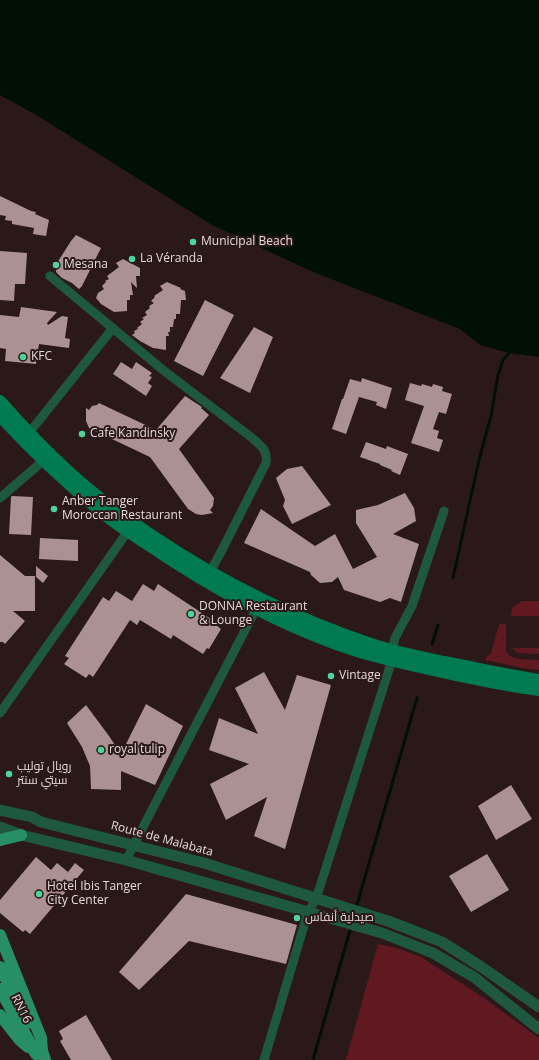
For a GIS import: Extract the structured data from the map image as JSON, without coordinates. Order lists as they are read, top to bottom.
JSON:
{
  "streets": {
    "main road": ["RN16"],
    "street": ["Route de Malabata"]
  },
  "places": [
    "Municipal Beach",
    "La Véranda",
    "Mesana",
    "KFC",
    "Cafe Kandinsky",
    "Anber Tanger Moroccan Restaurant",
    "DONNA Restaurant & Lounge",
    "Vintage",
    "royal tulip",
    "رويال توليب سيتي سنتر",
    "Hotel Ibis Tanger City Center",
    "صيدلية أنفاس"
  ]
}
